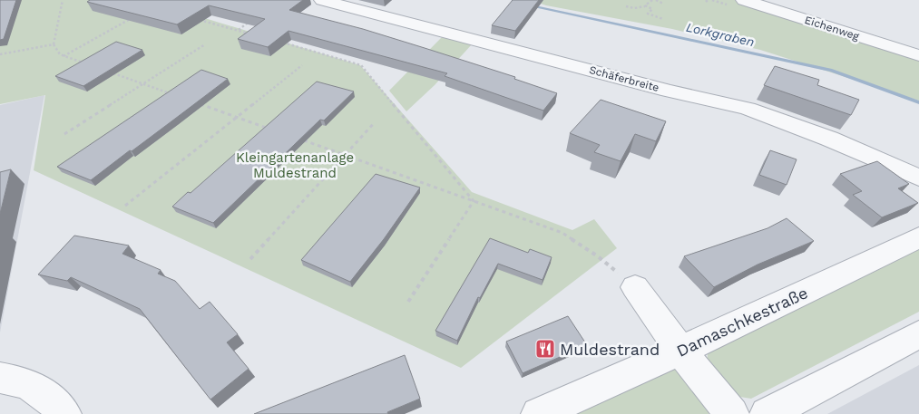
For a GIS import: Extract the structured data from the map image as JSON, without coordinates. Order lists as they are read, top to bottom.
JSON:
{
  "streets": {
    "street": ["Eichenweg", "Schäferbreite", "Damaschkestraße"]
  },
  "water": ["Lorkgraben"],
  "parks": ["Kleingartenanlage Muldestrand"],
  "places": {
    "restaurant": ["Muldestrand"]
  }
}
